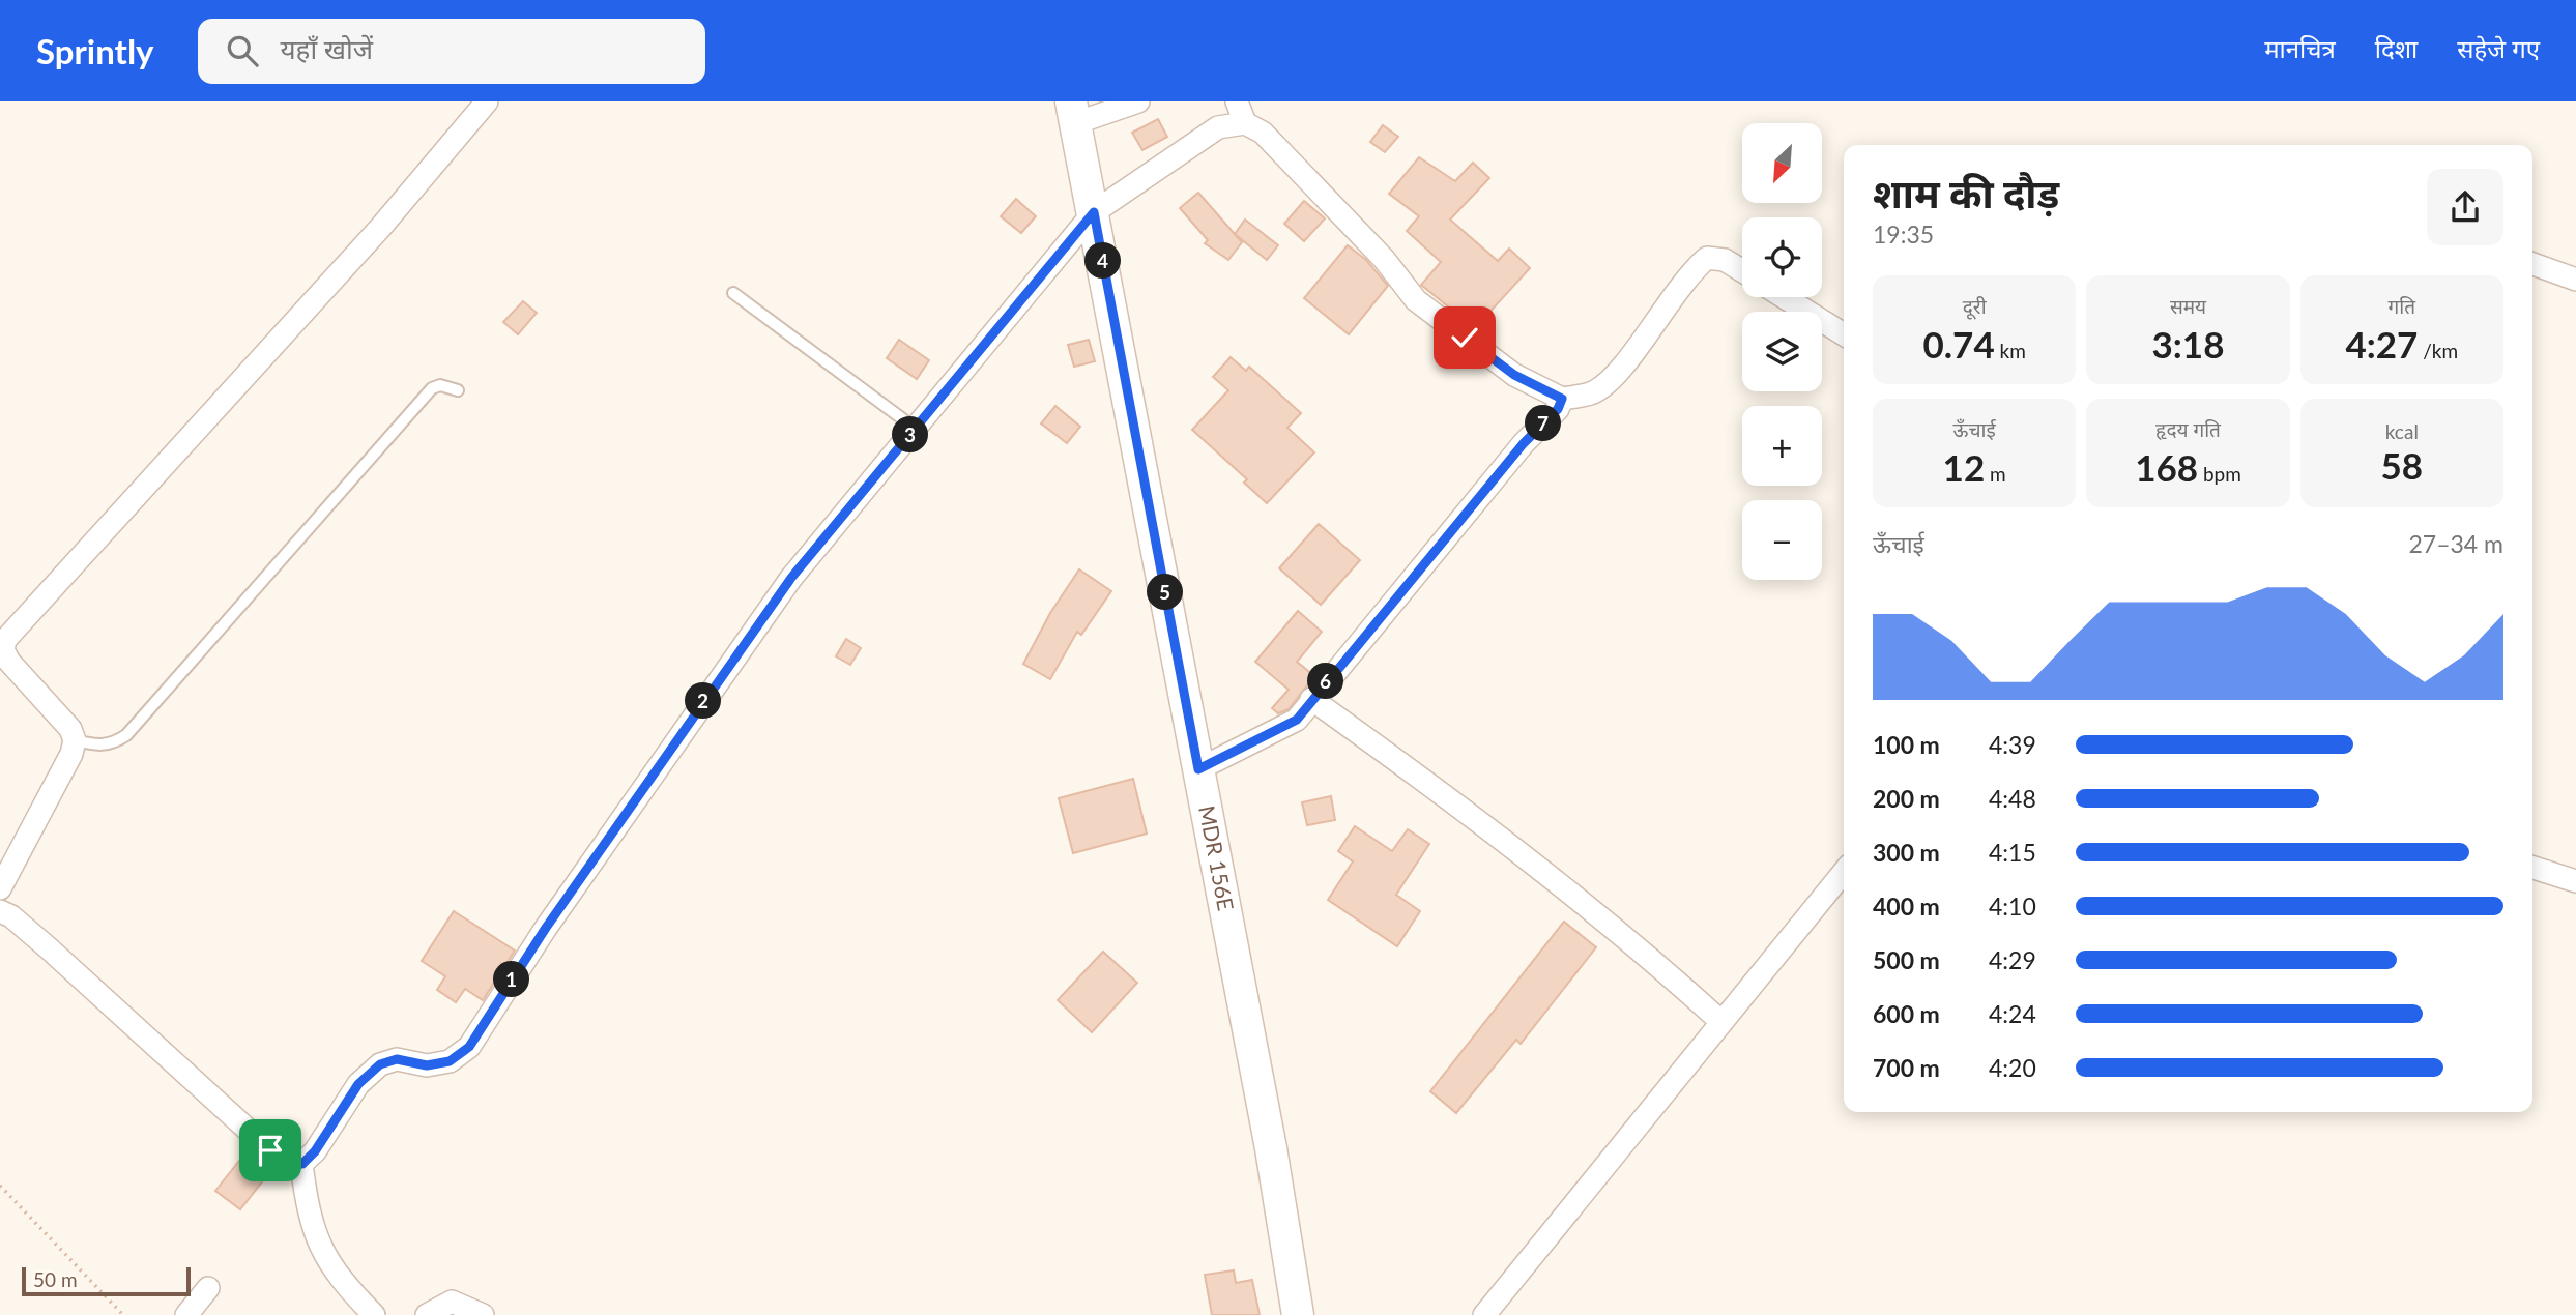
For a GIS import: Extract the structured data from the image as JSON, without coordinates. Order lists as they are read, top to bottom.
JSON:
{
  "streets": {
    "main road": ["MDR 156E"]
  },
  "scale_bar": "50 m",
  "north": "bottom left",
  "page": {
    "header": "Sprintly",
    "search": "यहाँ खोजें",
    "nav": ["मानचित्र", "दिशा", "सहेजे गए"],
    "map_buttons": ["+", "−"],
    "heading": ["शाम की दौड़", "19:35"],
    "pins": [
      "4",
      "7",
      "3",
      "5",
      "6",
      "2",
      "1"
    ],
    "stats": [
      ["दूरी", "0.74 km"],
      ["समय", "3:18"],
      ["गति", "4:27 /km"],
      ["ऊँचाई", "12 m"],
      ["हृदय गति", "168 bpm"],
      ["kcal", "58"]
    ],
    "chart": ["ऊँचाई", "27–34 m"],
    "list": [
      {
        "name": "100 m",
        "note": "4:39"
      },
      {
        "name": "200 m",
        "note": "4:48"
      },
      {
        "name": "300 m",
        "note": "4:15"
      },
      {
        "name": "400 m",
        "note": "4:10"
      },
      {
        "name": "500 m",
        "note": "4:29"
      },
      {
        "name": "600 m",
        "note": "4:24"
      },
      {
        "name": "700 m",
        "note": "4:20"
      }
    ],
    "scale": "50 m"
  }
}
